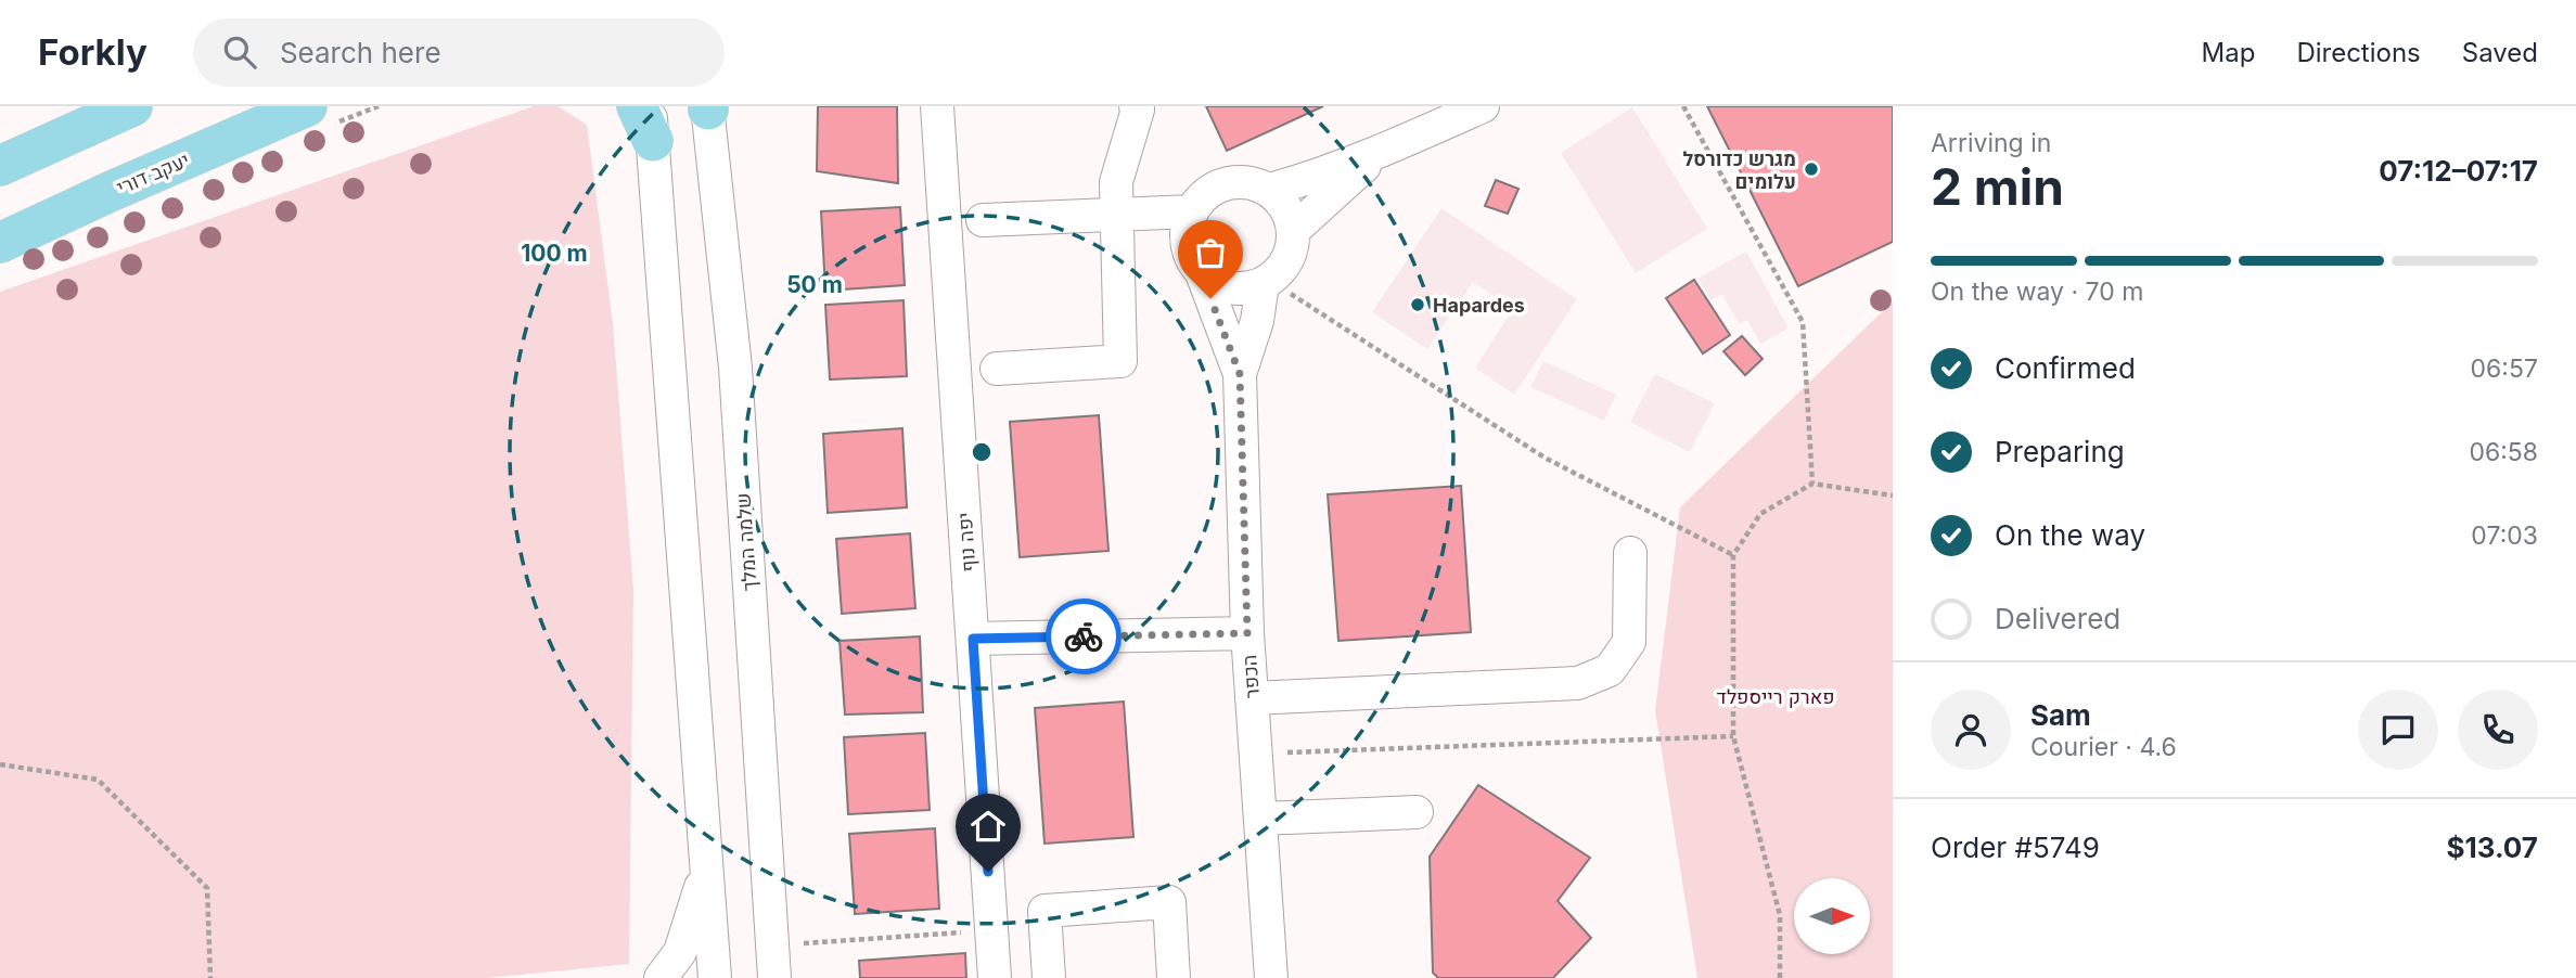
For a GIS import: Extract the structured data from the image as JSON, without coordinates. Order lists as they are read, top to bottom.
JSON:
{
  "streets": {
    "main road": ["יעקב דורי"],
    "street": ["שלמה המלך", "יפה נוף", "הכפר"]
  },
  "parks": ["פארק רייספלד"],
  "places": ["מגרש כדורסל עלומים", "Hapardes"],
  "north": "right",
  "page": {
    "header": "Forkly",
    "search": "Search here",
    "nav": ["Map", "Directions", "Saved"],
    "heading": ["2 min", "Arriving in", "07:12–07:17"],
    "panel": [
      "Sam",
      "Courier · 4.6",
      "Order #5749",
      "$13.07"
    ],
    "bar": "On the way · 70 m",
    "list": [
      ["Confirmed", "06:57"],
      ["Preparing", "06:58"],
      ["On the way", "07:03"],
      "Delivered"
    ]
  },
  "rings": ["100 m", "50 m"]
}
